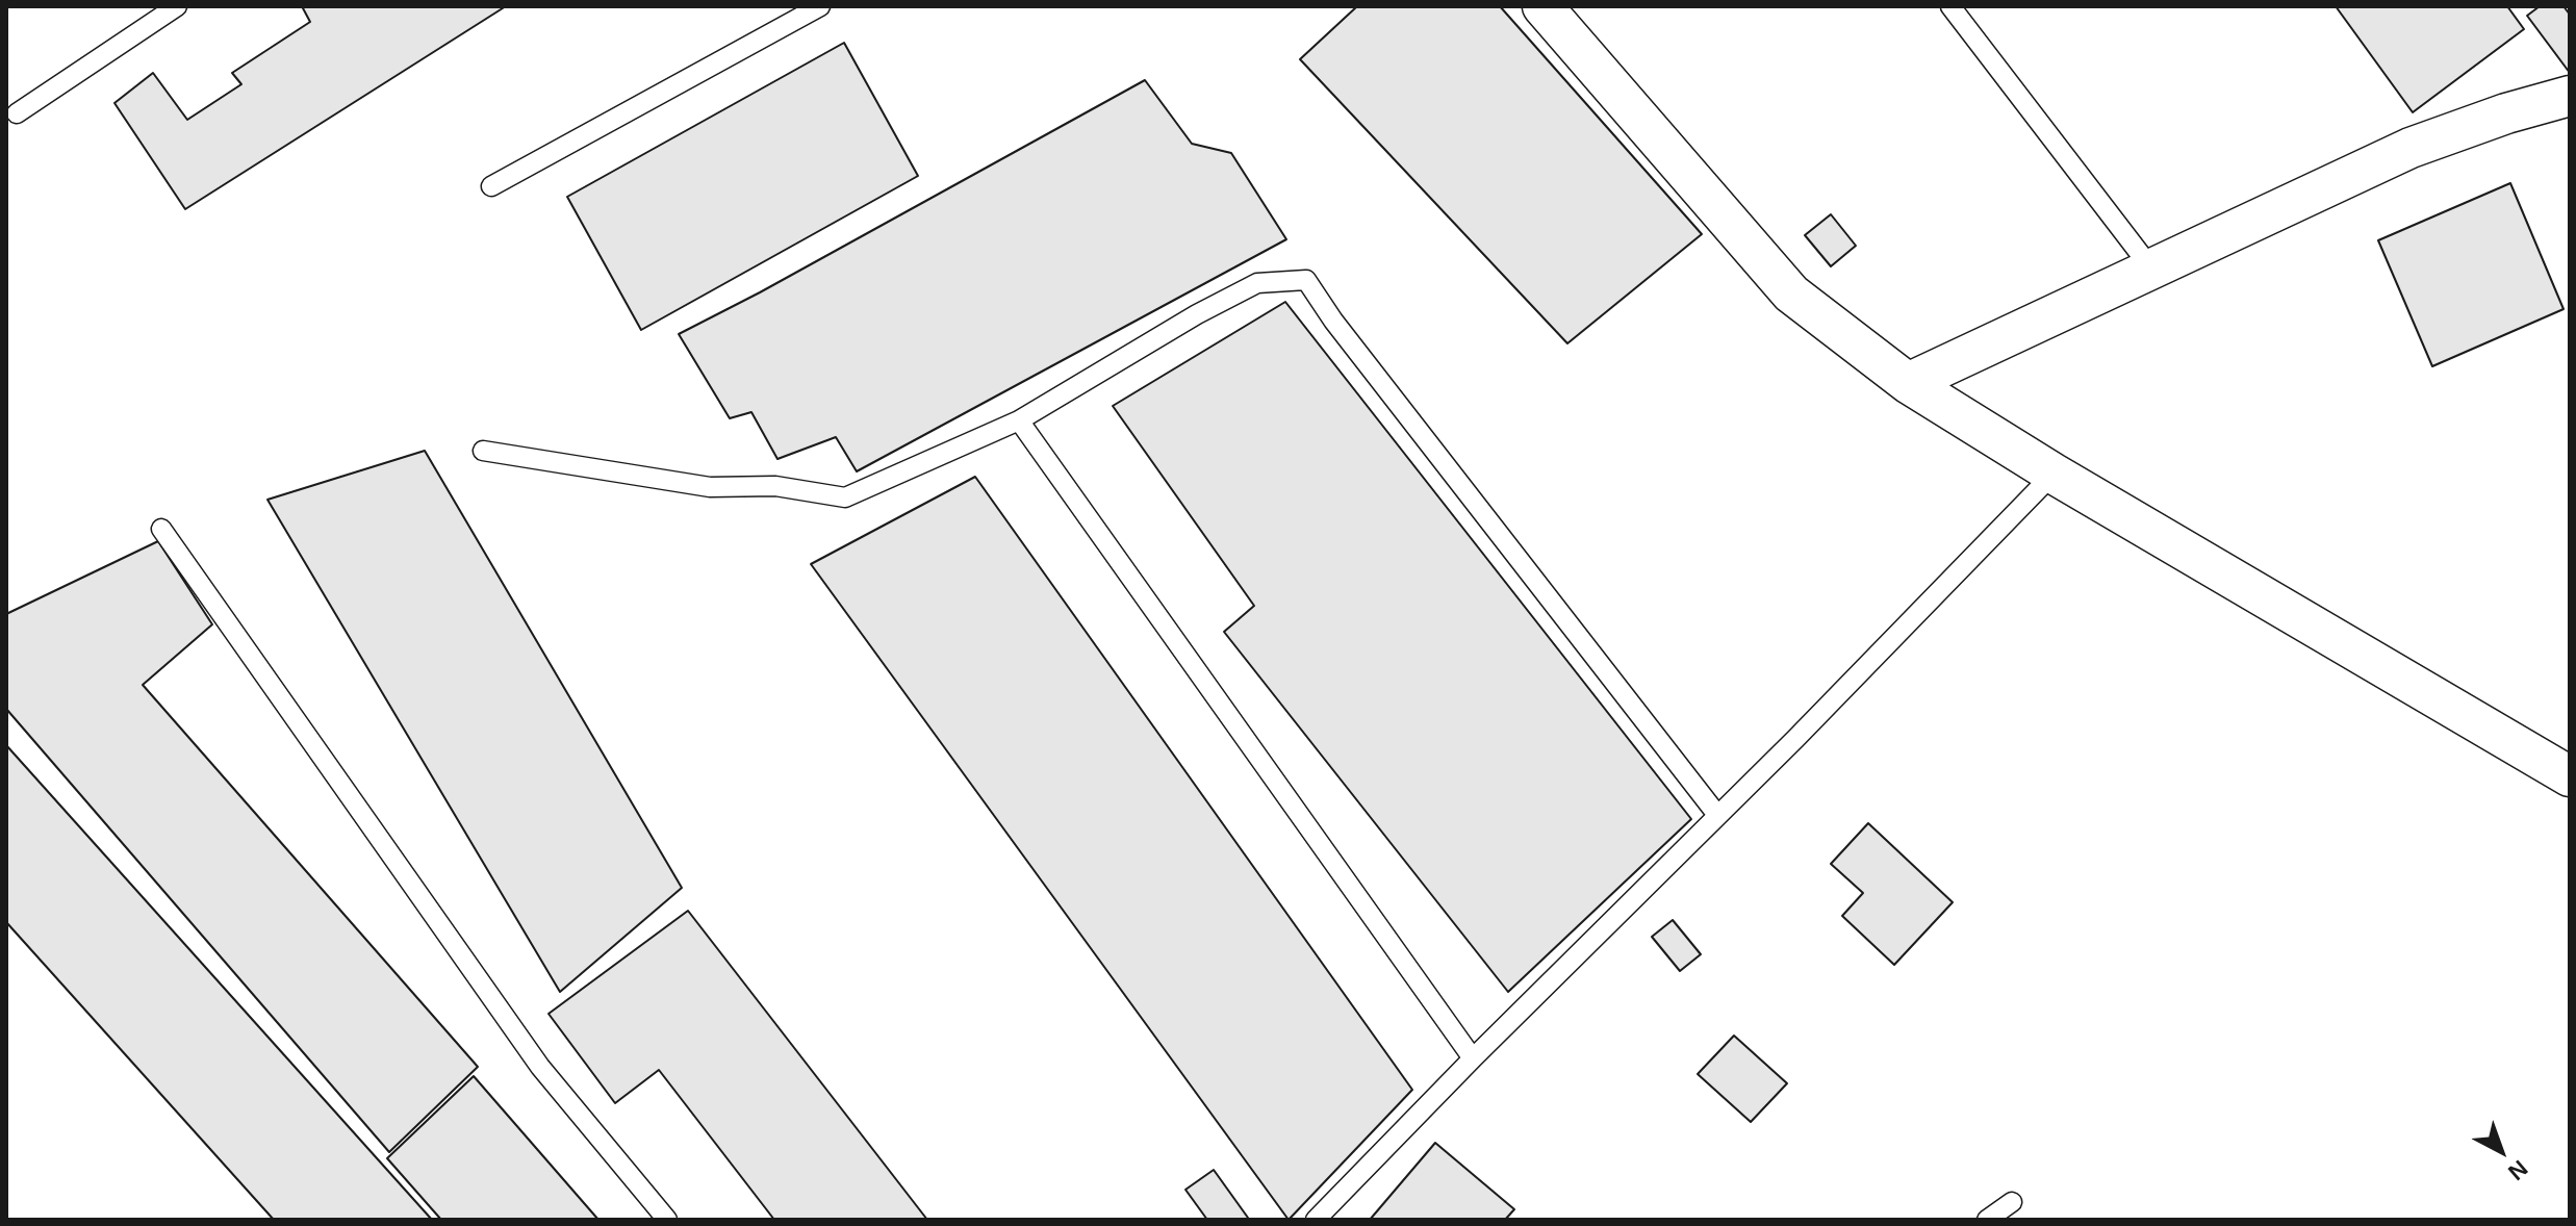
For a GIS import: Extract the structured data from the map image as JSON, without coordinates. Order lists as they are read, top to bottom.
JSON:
{
  "north": "bottom right"
}
